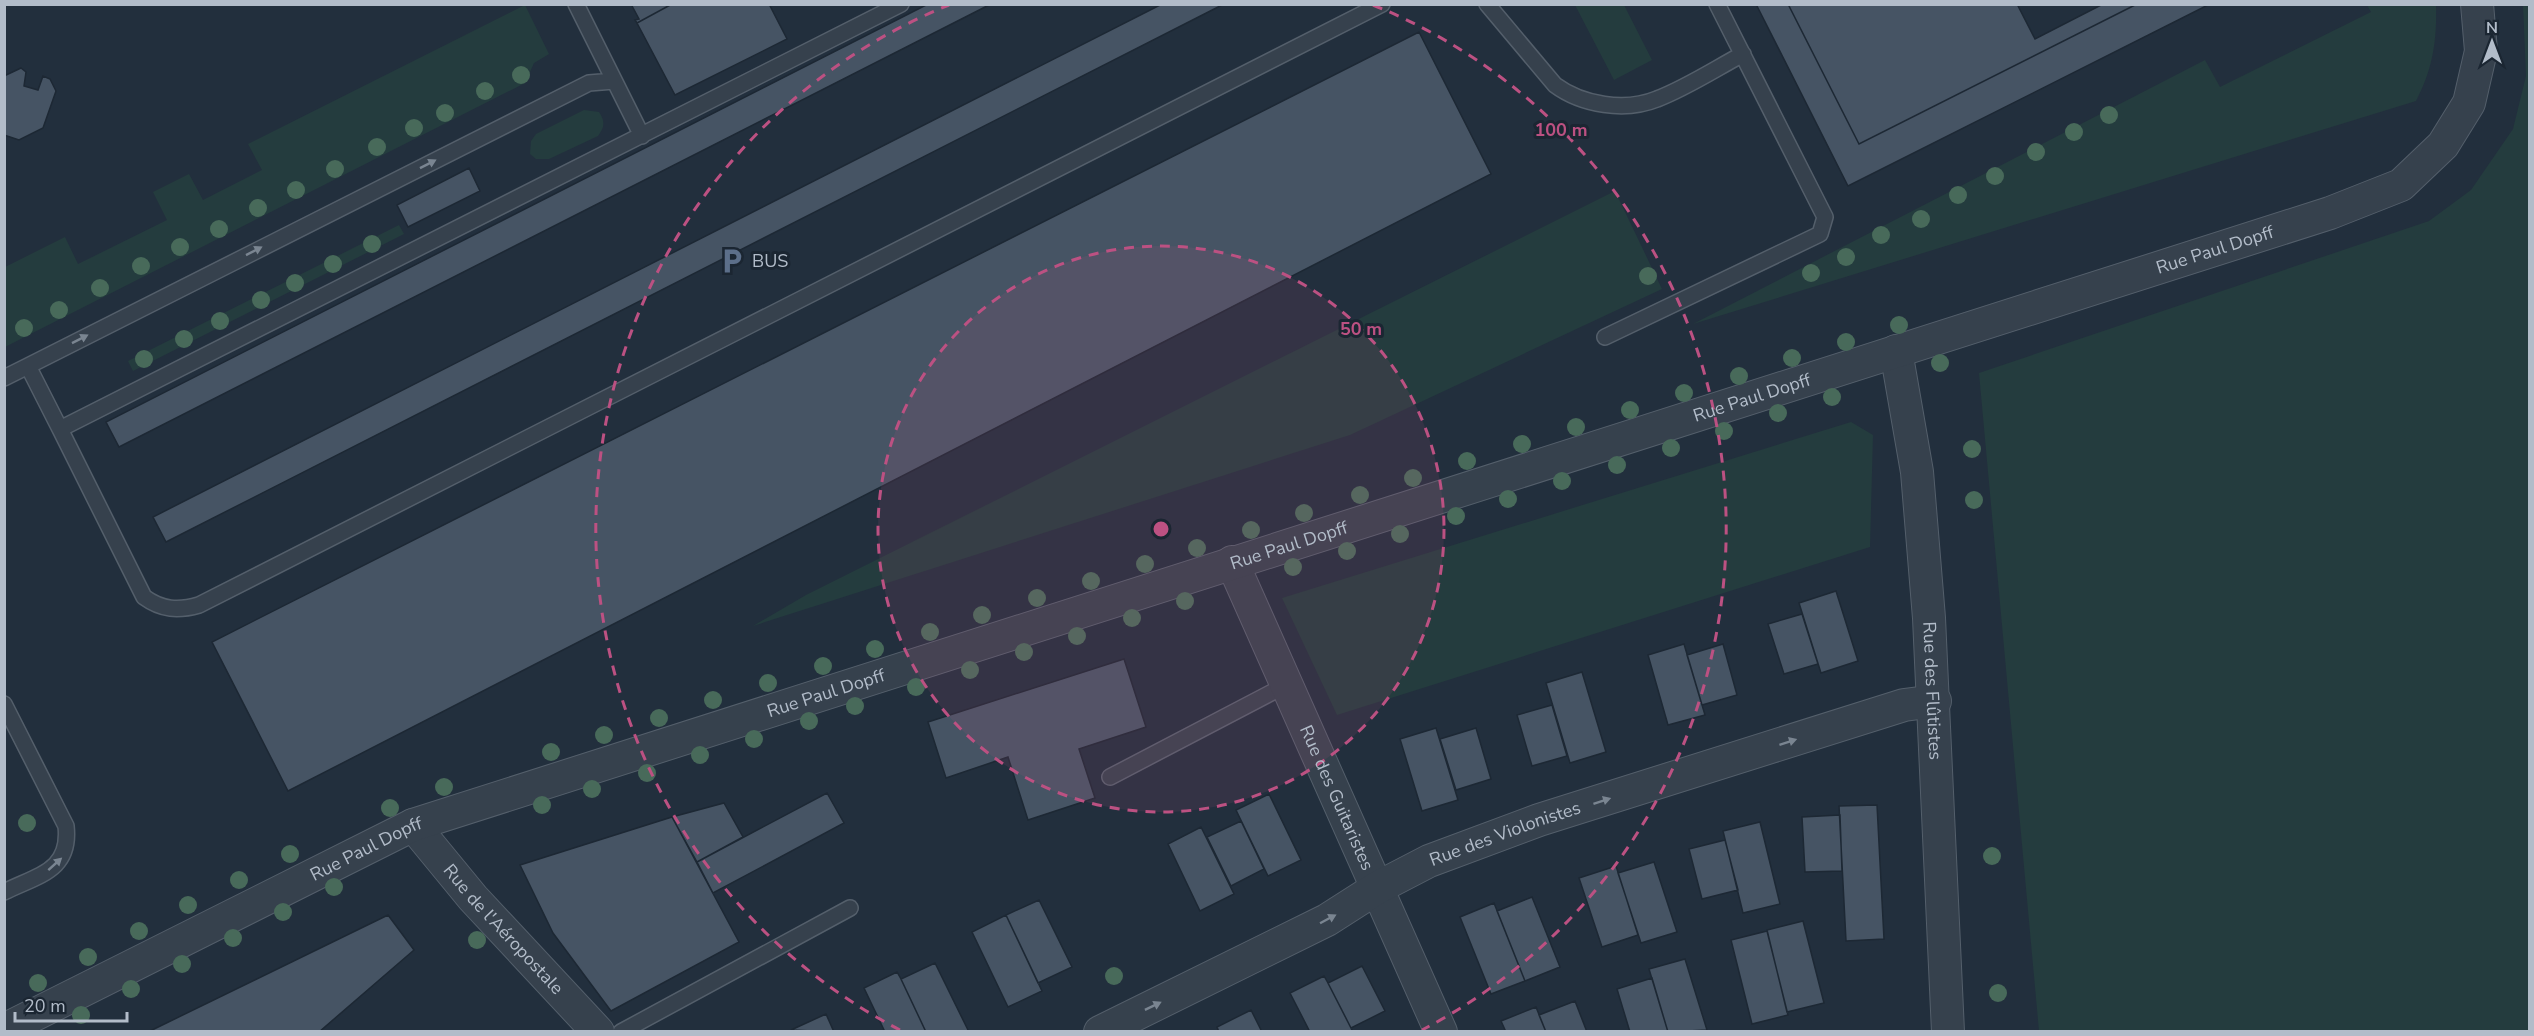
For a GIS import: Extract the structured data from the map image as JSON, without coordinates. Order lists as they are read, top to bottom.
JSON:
{
  "streets": {
    "street": [
      "Rue Paul Dopff",
      "Rue des Flûtistes",
      "Rue des Guitaristes",
      "Rue des Violonistes",
      "Rue de l'Aéropostale"
    ]
  },
  "crossings": [
    ["Rue Paul Dopff", "Rue des Flûtistes"],
    ["Rue Paul Dopff", "Rue des Guitaristes"],
    ["Rue Paul Dopff", "Rue de l'Aéropostale"],
    ["Rue des Flûtistes", "Rue des Violonistes"],
    ["Rue des Guitaristes", "Rue des Violonistes"]
  ],
  "one_way": ["Rue des Violonistes"],
  "places": {
    "parking": ["BUS"]
  },
  "scale_bar": "20 m",
  "north": "top",
  "rings": ["100 m", "50 m"]
}
